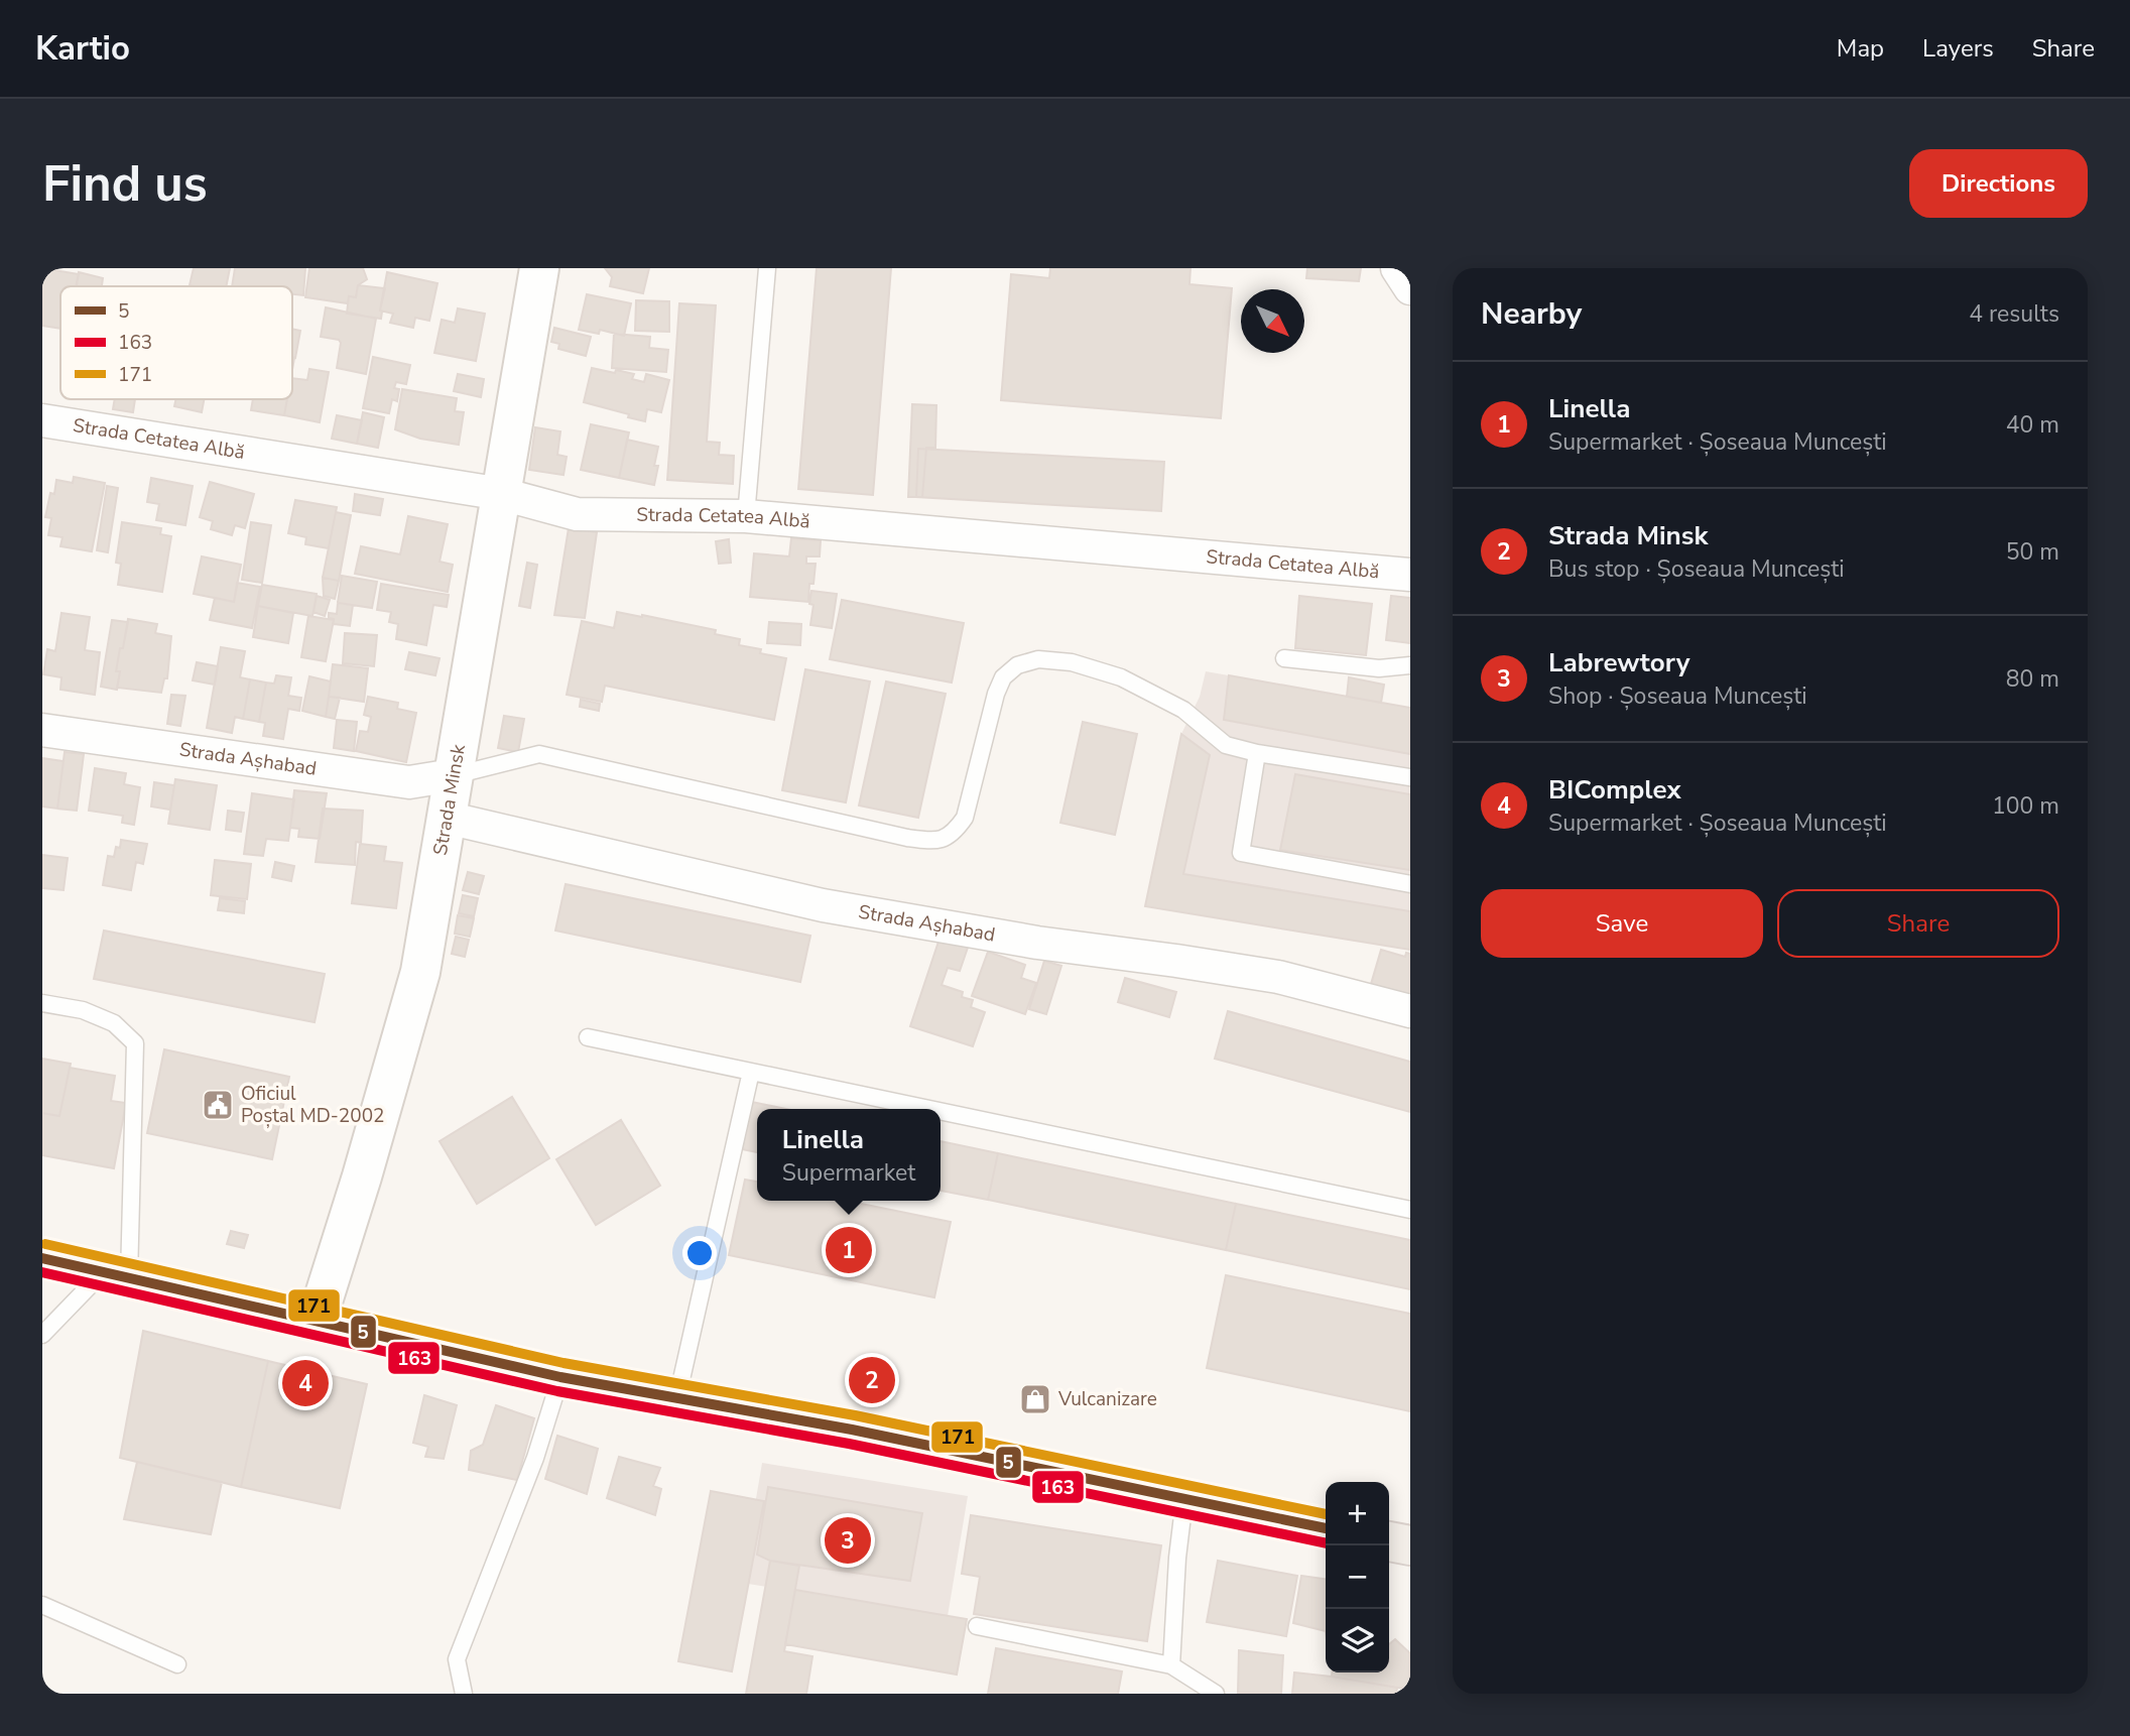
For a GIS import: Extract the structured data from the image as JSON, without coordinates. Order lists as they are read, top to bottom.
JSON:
{
  "streets": {
    "street": ["Strada Cetatea Albă", "Strada Așhabad", "Strada Minsk"]
  },
  "crossings": [
    ["Strada Cetatea Albă", "Strada Minsk"],
    ["Strada Așhabad", "Strada Minsk"]
  ],
  "places": {
    "public building": ["Oficiul Poștal MD-2002"],
    "shop": ["Vulcanizare"]
  },
  "lines": ["transit line 171", "transit line 5", "transit line 163"],
  "legend": ["5", "163", "171"],
  "north": "bottom right",
  "page": {
    "header": "Kartio",
    "nav": ["Map", "Layers", "Share"],
    "buttons": [
      "Directions",
      ["Save", "Share"]
    ],
    "title": "Find us",
    "heading": ["Nearby", "4 results"],
    "list": [
      {
        "mark": "1",
        "name": "Linella",
        "note": "Supermarket · Șoseaua Muncești",
        "value": "40 m"
      },
      {
        "mark": "2",
        "name": "Strada Minsk",
        "note": "Bus stop · Șoseaua Muncești",
        "value": "50 m"
      },
      {
        "mark": "3",
        "name": "Labrewtory",
        "note": "Shop · Șoseaua Muncești",
        "value": "80 m"
      },
      {
        "mark": "4",
        "name": "BIComplex",
        "note": "Supermarket · Șoseaua Muncești",
        "value": "100 m"
      }
    ],
    "popup": ["Linella", "Supermarket"],
    "pins": [
      "1",
      "2",
      "4",
      "3"
    ],
    "map_buttons": ["+", "−"]
  }
}
